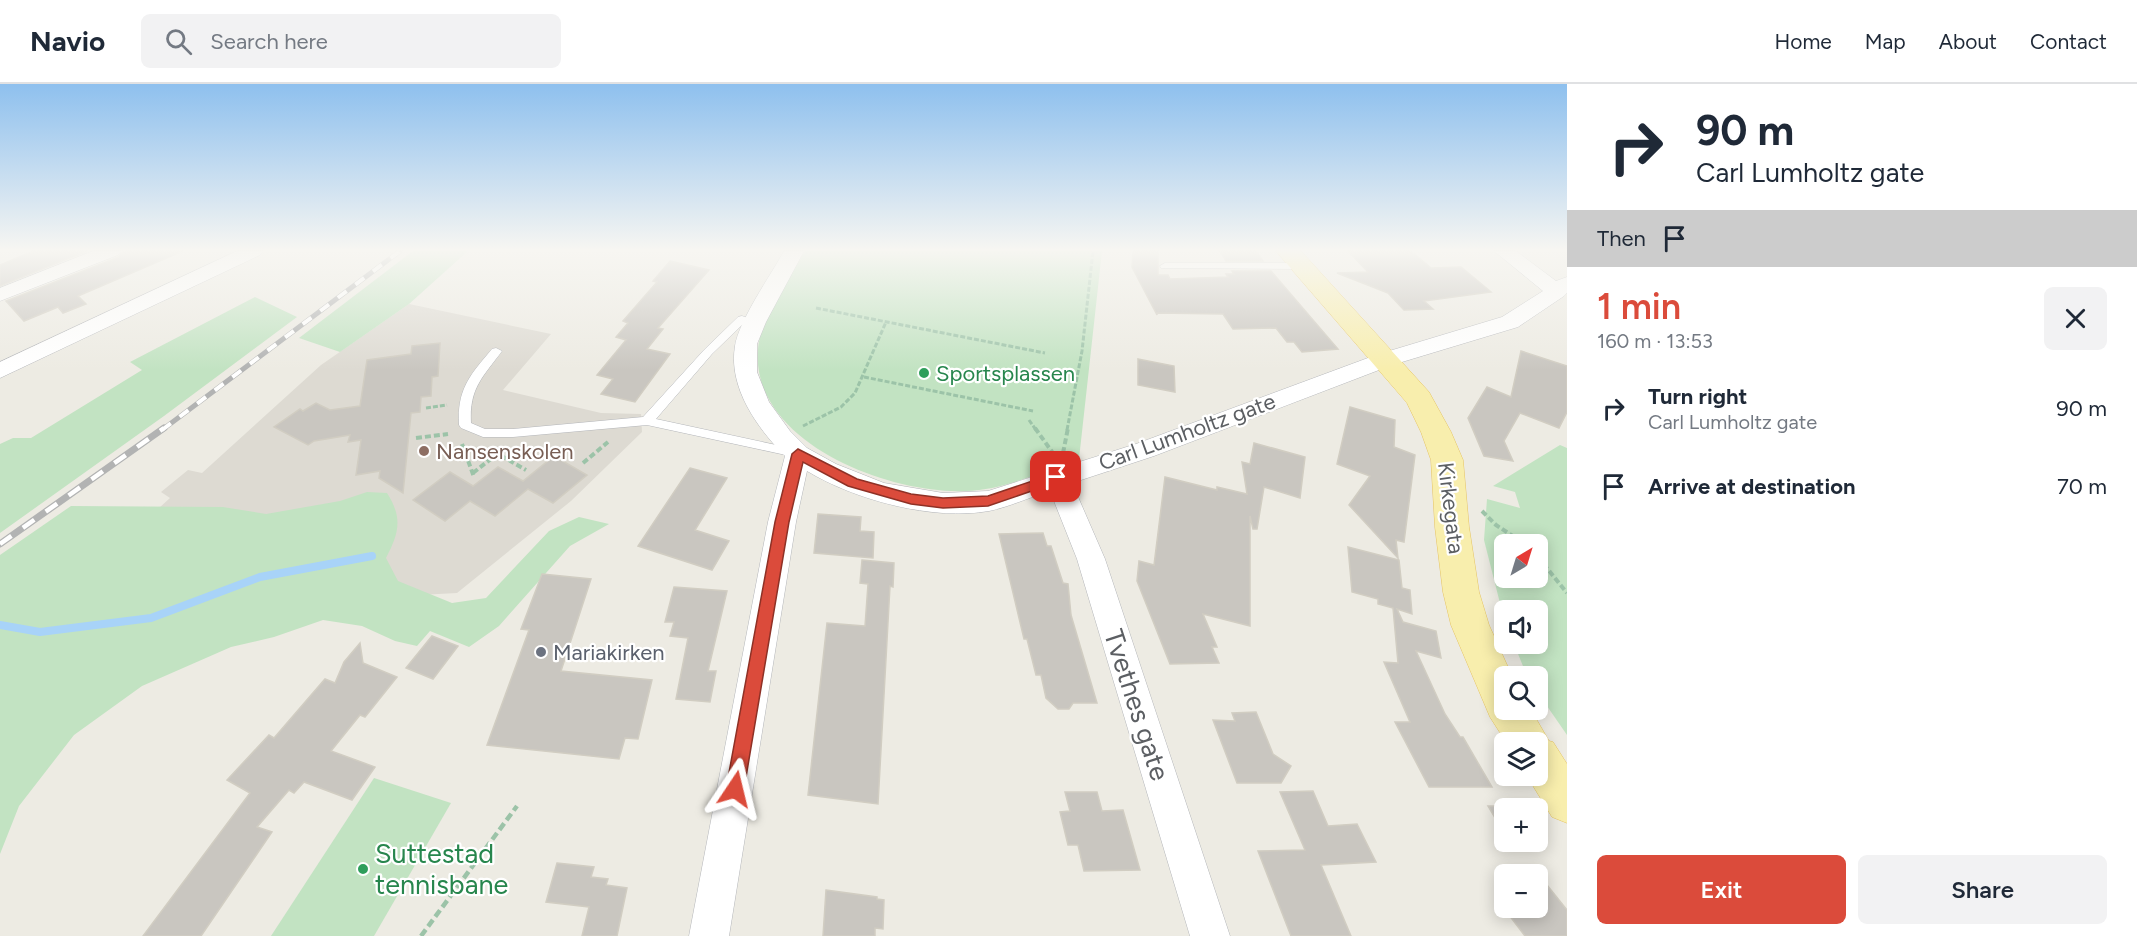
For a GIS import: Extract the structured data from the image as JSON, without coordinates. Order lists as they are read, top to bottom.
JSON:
{
  "streets": {
    "main road": ["Kirkegata"],
    "street": ["Carl Lumholtz gate", "Tvethes gate"]
  },
  "crossings": [
    ["Carl Lumholtz gate", "Kirkegata"],
    ["Carl Lumholtz gate", "Tvethes gate"]
  ],
  "places": [
    "Sportsplassen",
    "Nansenskolen",
    "Mariakirken",
    "Suttestad tennisbane"
  ],
  "north": "top right",
  "page": {
    "header": "Navio",
    "search": "Search here",
    "nav": [
      "Home",
      "Map",
      "About",
      "Contact"
    ],
    "turn": ["90 m", "Carl Lumholtz gate"],
    "then": "Then",
    "heading": ["1 min", "160 m · 13:53"],
    "list": [
      {
        "name": "Turn right",
        "note": "Carl Lumholtz gate",
        "value": "90 m"
      },
      {
        "name": "Arrive at destination",
        "value": "70 m"
      }
    ],
    "map_buttons": ["+", "−"],
    "buttons": ["Exit", "Share"]
  }
}
